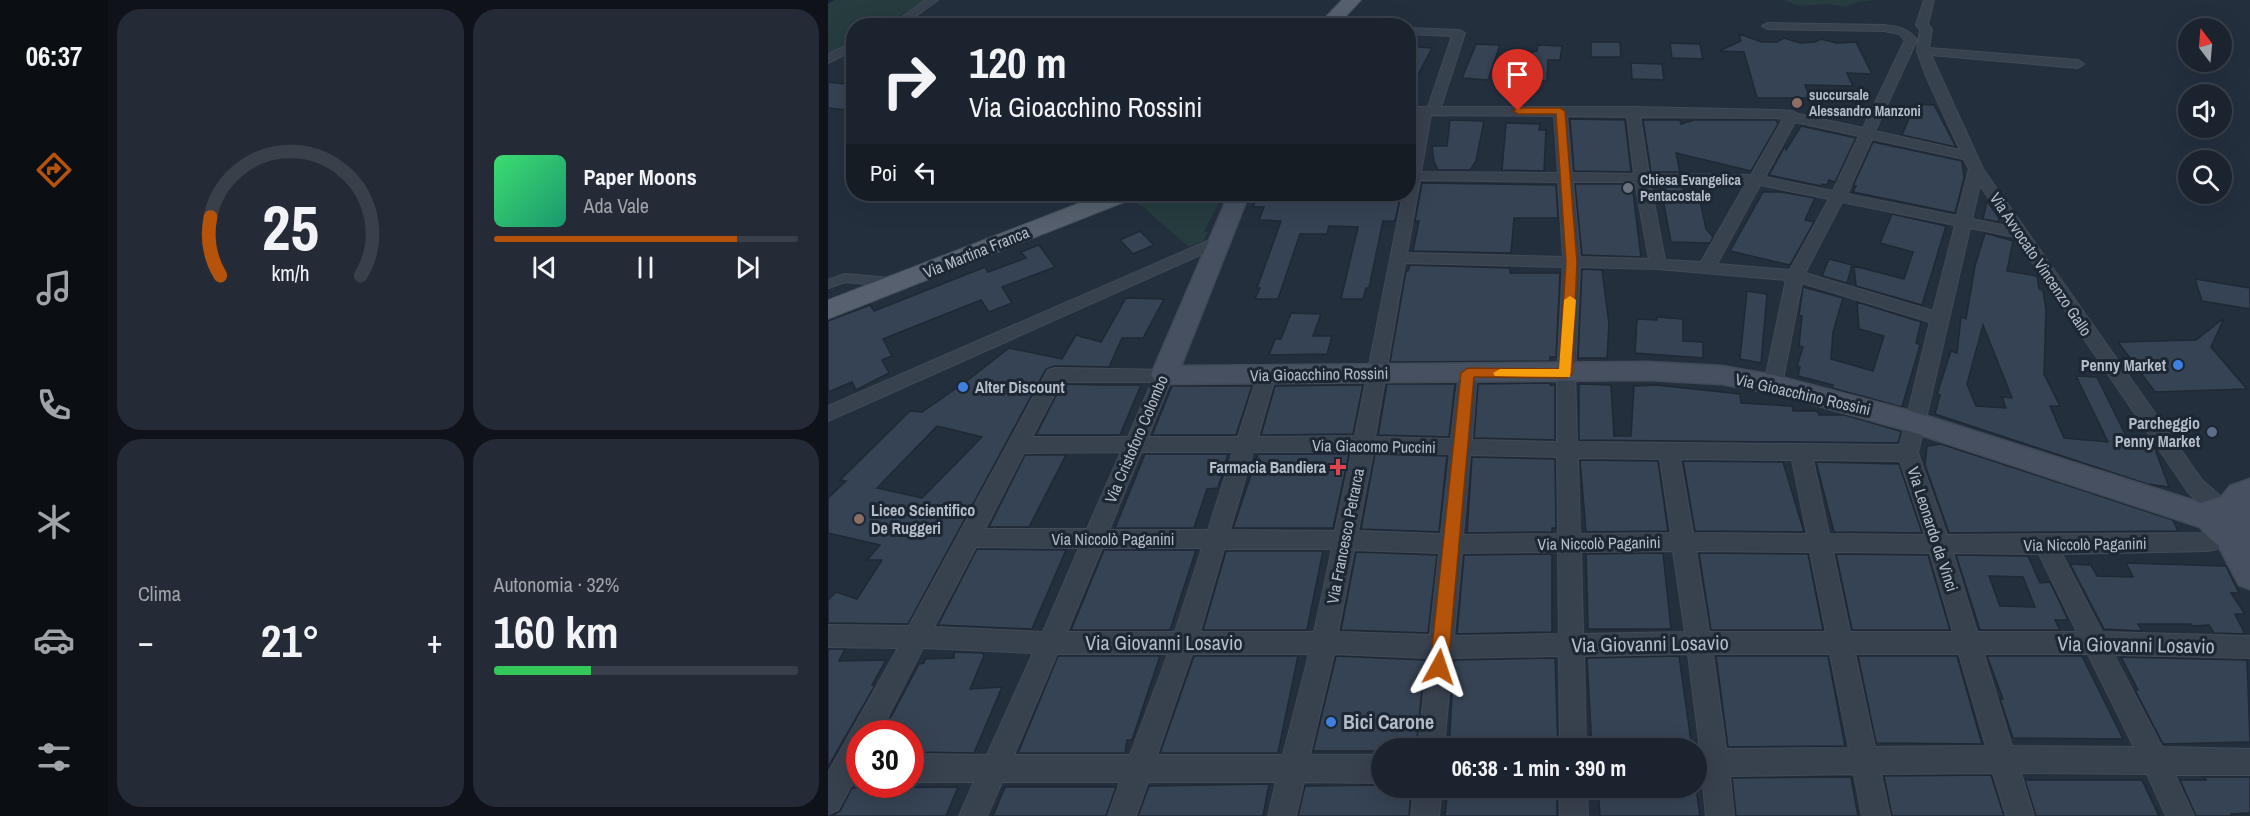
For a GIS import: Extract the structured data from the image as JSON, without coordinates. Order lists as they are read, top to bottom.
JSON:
{
  "streets": {
    "main road": ["Via Martina Franca"],
    "street": [
      "Via Avvocato Vincenzo Gallo",
      "Via Gioacchino Rossini",
      "Via Cristoforo Colombo",
      "Via Giacomo Puccini",
      "Via Leonardo da Vinci",
      "Via Francesco Petrarca",
      "Via Niccolò Paganini",
      "Via Giovanni Losavio"
    ]
  },
  "crossings": [
    ["Via Avvocato Vincenzo Gallo", "Via Gioacchino Rossini"],
    ["Via Avvocato Vincenzo Gallo", "Via Leonardo da Vinci"],
    ["Via Avvocato Vincenzo Gallo", "Via Niccolò Paganini"],
    ["Via Gioacchino Rossini", "Via Cristoforo Colombo"],
    ["Via Gioacchino Rossini", "Via Giacomo Puccini"],
    ["Via Gioacchino Rossini", "Via Leonardo da Vinci"],
    ["Via Gioacchino Rossini", "Via Francesco Petrarca"],
    ["Via Gioacchino Rossini", "Via Niccolò Paganini"],
    ["Via Cristoforo Colombo", "Via Giacomo Puccini"],
    ["Via Cristoforo Colombo", "Via Niccolò Paganini"],
    ["Via Cristoforo Colombo", "Via Giovanni Losavio"],
    ["Via Giacomo Puccini", "Via Leonardo da Vinci"],
    ["Via Giacomo Puccini", "Via Francesco Petrarca"],
    ["Via Leonardo da Vinci", "Via Niccolò Paganini"],
    ["Via Leonardo da Vinci", "Via Giovanni Losavio"],
    ["Via Francesco Petrarca", "Via Niccolò Paganini"],
    ["Via Francesco Petrarca", "Via Giovanni Losavio"]
  ],
  "places": {
    "other": [
      "succursale Alessandro Manzoni",
      "Chiesa Evangelica Pentacostale",
      "Penny Market",
      "Alter Discount",
      "Parcheggio Penny Market",
      "Liceo Scientifico De Ruggeri",
      "Bici Carone"
    ],
    "health": ["Farmacia Bandiera"]
  },
  "north": "top",
  "page": {
    "tabs": "06:37",
    "turn": ["120 m", "Via Gioacchino Rossini"],
    "then": "Poi",
    "song": ["Paper Moons", "Ada Vale"],
    "tile": [
      "Clima",
      ["Autonomia · 32%", "160 km"]
    ],
    "heat": ["−", "21°", "+"],
    "limit": "30",
    "trip": "06:38 · 1 min · 390 m",
    "gauge": ["25", "km/h"]
  }
}
